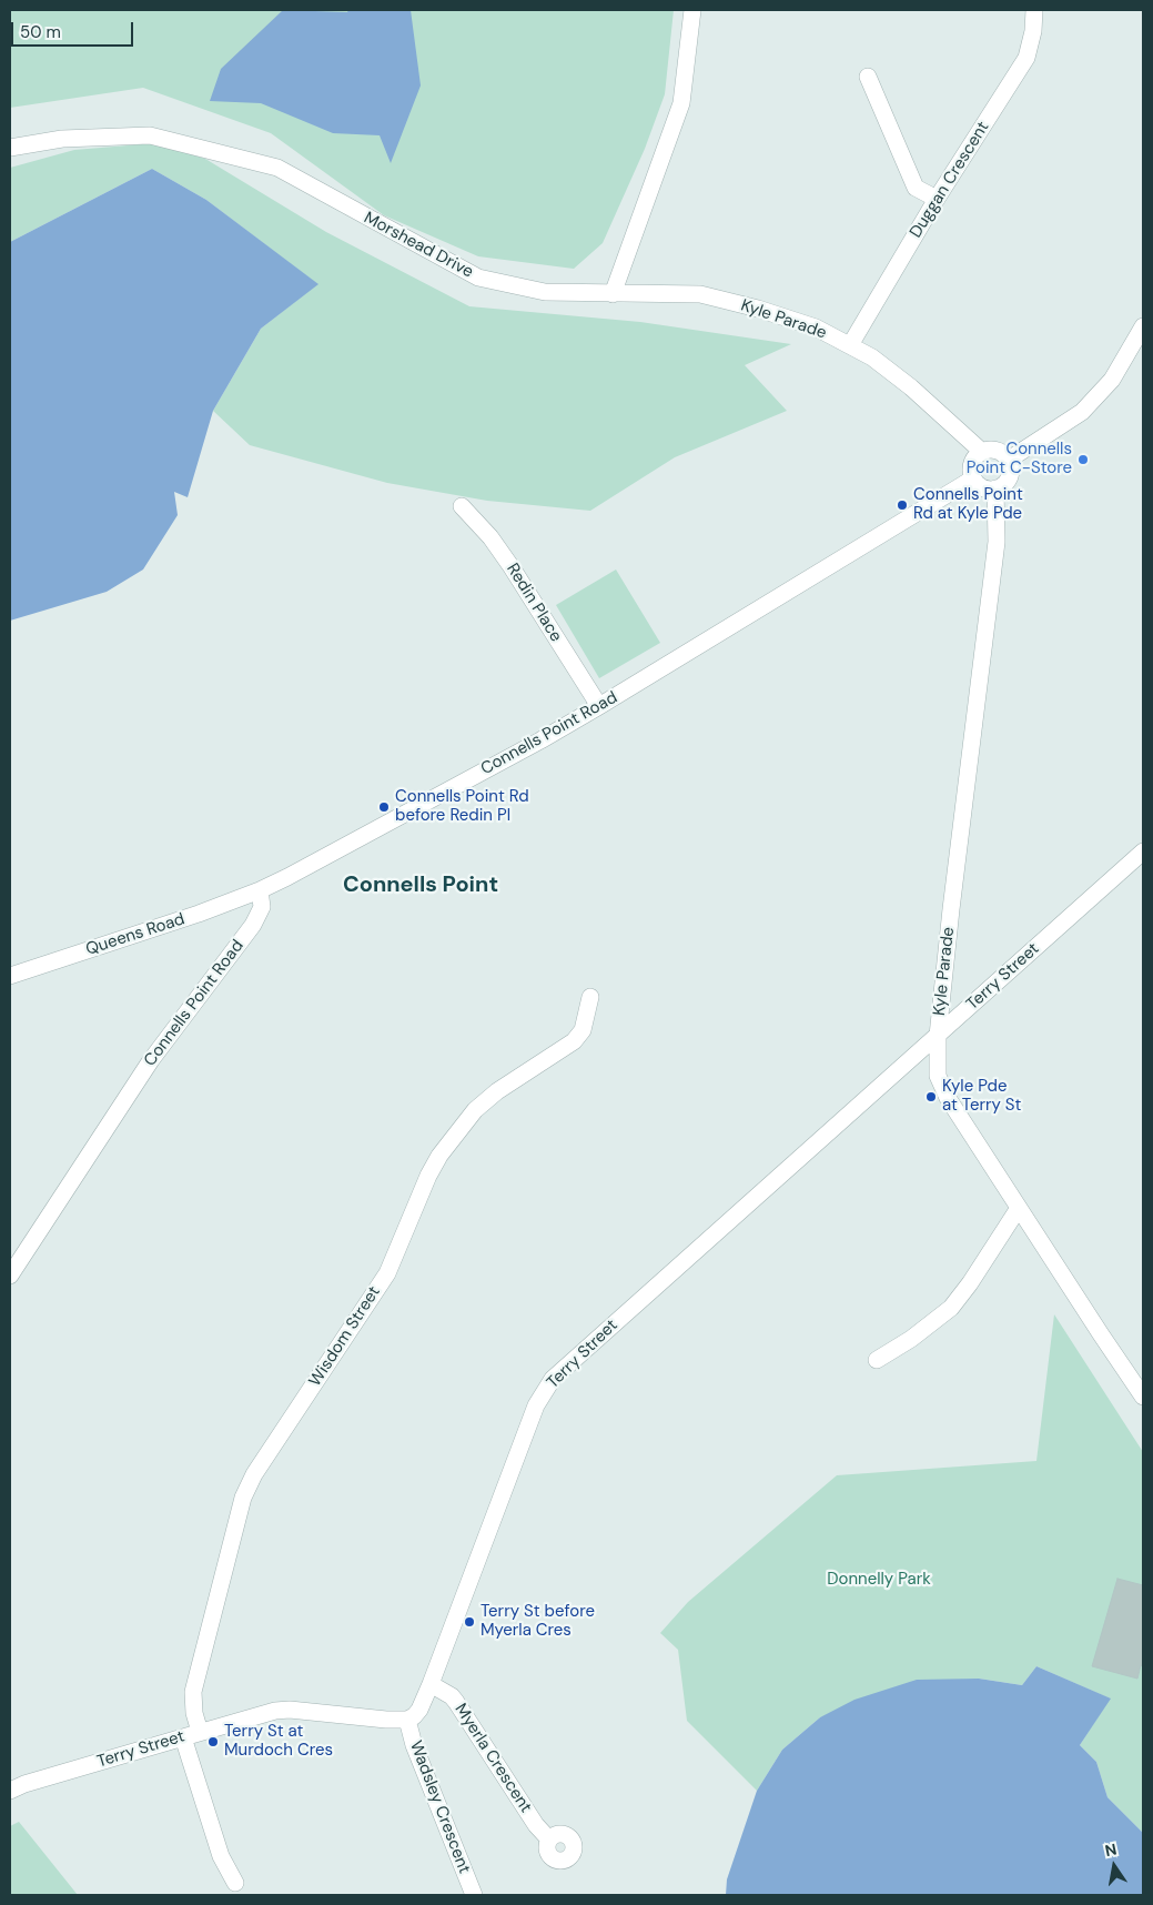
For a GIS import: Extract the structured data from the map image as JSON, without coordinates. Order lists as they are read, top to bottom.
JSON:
{
  "streets": {
    "street": [
      "Duggan Crescent",
      "Morshead Drive",
      "Kyle Parade",
      "Redin Place",
      "Connells Point Road",
      "Queens Road",
      "Terry Street",
      "Wisdom Street",
      "Myerla Crescent",
      "Wadsley Crescent"
    ]
  },
  "crossings": [
    ["Duggan Crescent", "Kyle Parade"],
    ["Morshead Drive", "Kyle Parade"],
    ["Kyle Parade", "Connells Point Road"],
    ["Kyle Parade", "Terry Street"],
    ["Redin Place", "Connells Point Road"],
    ["Connells Point Road", "Queens Road"],
    ["Terry Street", "Wisdom Street"],
    ["Terry Street", "Myerla Crescent"],
    ["Terry Street", "Wadsley Crescent"]
  ],
  "districts": ["Connells Point"],
  "parks": ["Donnelly Park"],
  "places": [
    "Connells Point C-Store",
    "Connells Point Rd at Kyle Pde",
    "Connells Point Rd before Redin Pl",
    "Kyle Pde at Terry St",
    "Terry St before Myerla Cres",
    "Terry St at Murdoch Cres"
  ],
  "scale_bar": "50 m",
  "north": "top"
}
